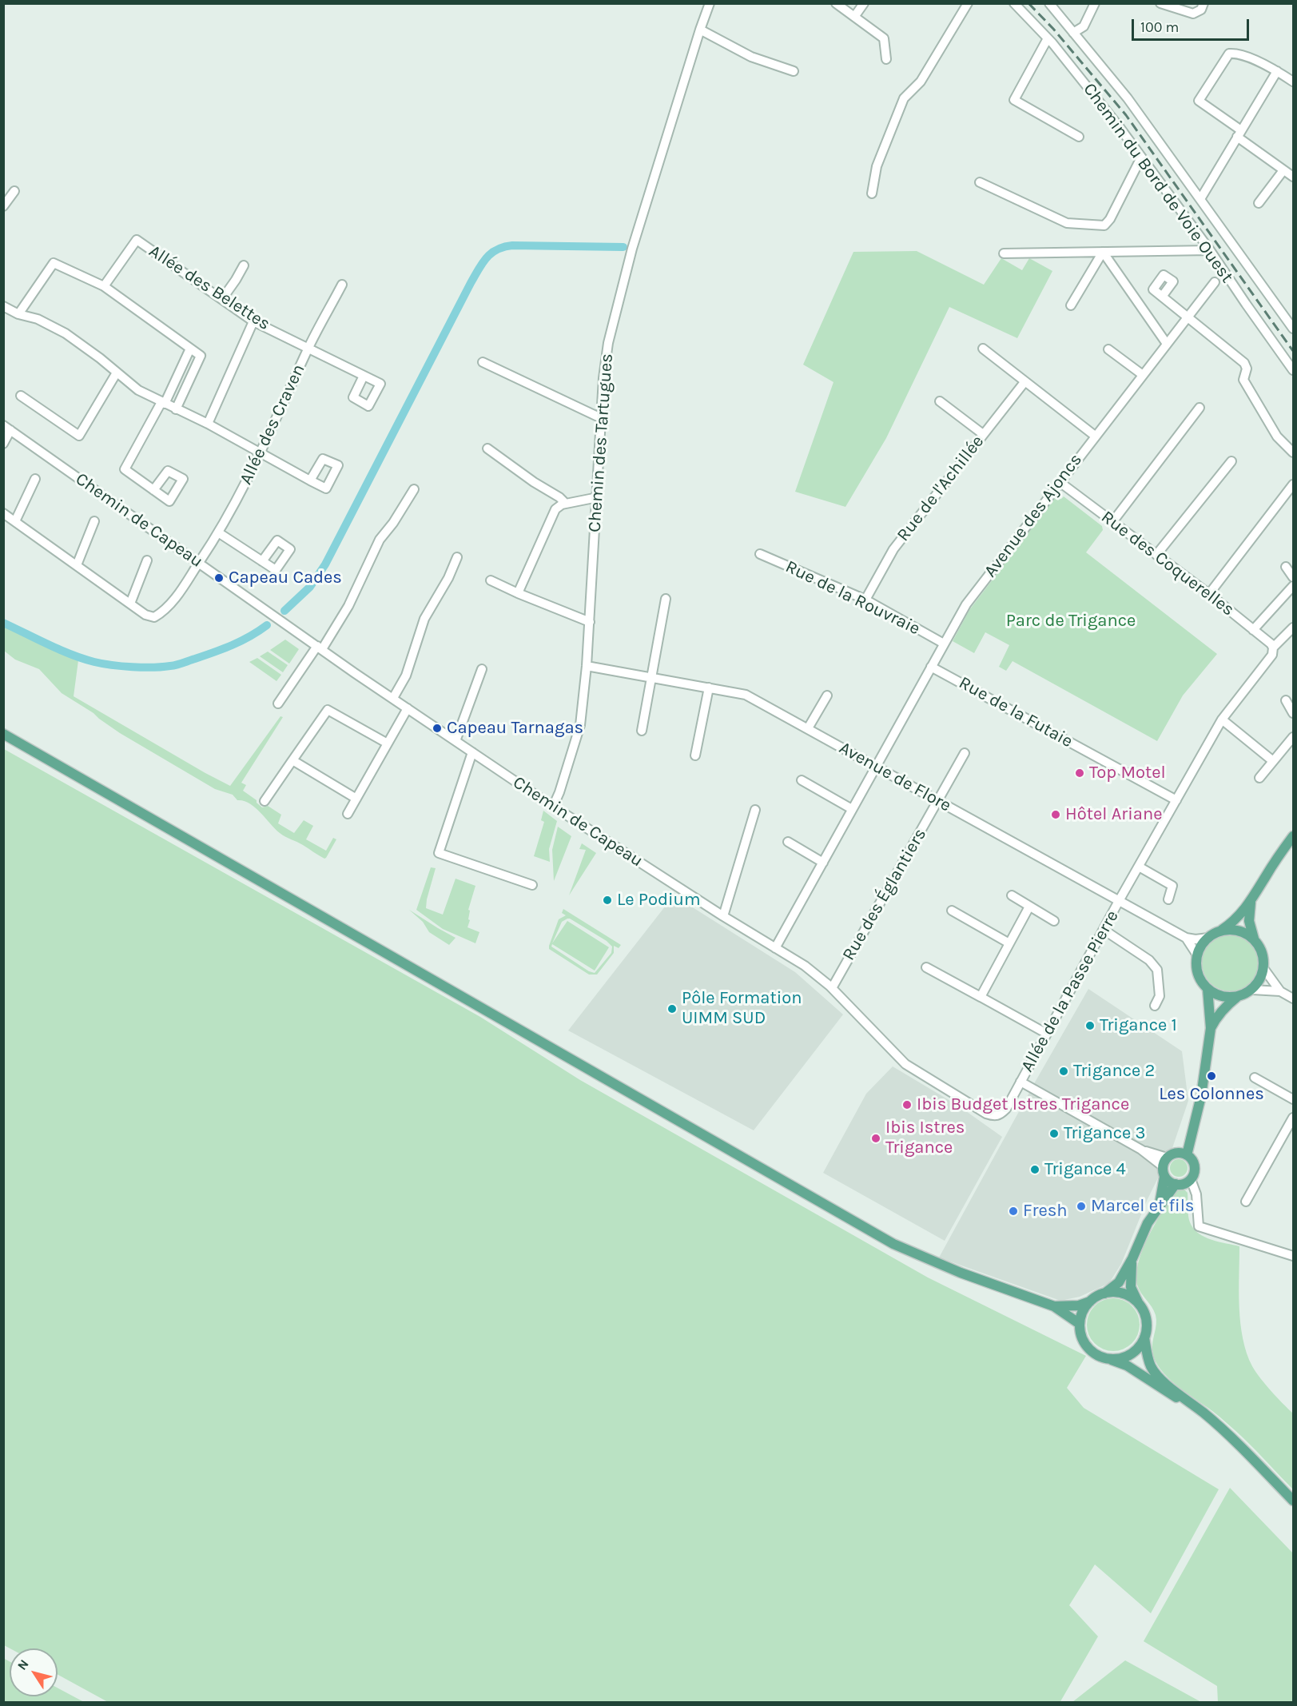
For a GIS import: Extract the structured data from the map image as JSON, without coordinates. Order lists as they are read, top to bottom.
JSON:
{
  "streets": {
    "street": [
      "Chemin du Bord de Voie Ouest",
      "Allée des Belettes",
      "Allée des Craven",
      "Chemin des Tartugues",
      "Rue de l'Achillée",
      "Avenue des Ajoncs",
      "Chemin de Capeau",
      "Rue des Coquerelles",
      "Rue de la Rouvraie",
      "Rue de la Futaie",
      "Avenue de Flore",
      "Rue des Églantiers",
      "Allée de la Passe Pierre"
    ]
  },
  "crossings": [
    ["Allée des Belettes", "Allée des Craven"],
    ["Allée des Craven", "Chemin de Capeau"],
    ["Chemin des Tartugues", "Chemin de Capeau"],
    ["Chemin des Tartugues", "Avenue de Flore"],
    ["Rue de l'Achillée", "Rue de la Rouvraie"],
    ["Avenue des Ajoncs", "Chemin de Capeau"],
    ["Avenue des Ajoncs", "Rue des Coquerelles"],
    ["Avenue des Ajoncs", "Rue de la Rouvraie"],
    ["Avenue des Ajoncs", "Rue de la Futaie"],
    ["Avenue des Ajoncs", "Avenue de Flore"],
    ["Chemin de Capeau", "Rue des Églantiers"],
    ["Chemin de Capeau", "Allée de la Passe Pierre"],
    ["Rue des Coquerelles", "Allée de la Passe Pierre"],
    ["Rue de la Futaie", "Allée de la Passe Pierre"],
    ["Avenue de Flore", "Rue des Églantiers"],
    ["Avenue de Flore", "Allée de la Passe Pierre"]
  ],
  "parks": ["Parc de Trigance"],
  "places": [
    "Capeau Cades",
    "Capeau Tarnagas",
    "Top Motel",
    "Hôtel Ariane",
    "Le Podium",
    "Pôle Formation UIMM SUD",
    "Trigance 1",
    "Trigance 2",
    "Les Colonnes",
    "Ibis Budget Istres Trigance",
    "Trigance 3",
    "Ibis Istres Trigance",
    "Trigance 4",
    "Marcel et fils",
    "Fresh"
  ],
  "scale_bar": "100 m",
  "north": "top left"
}
